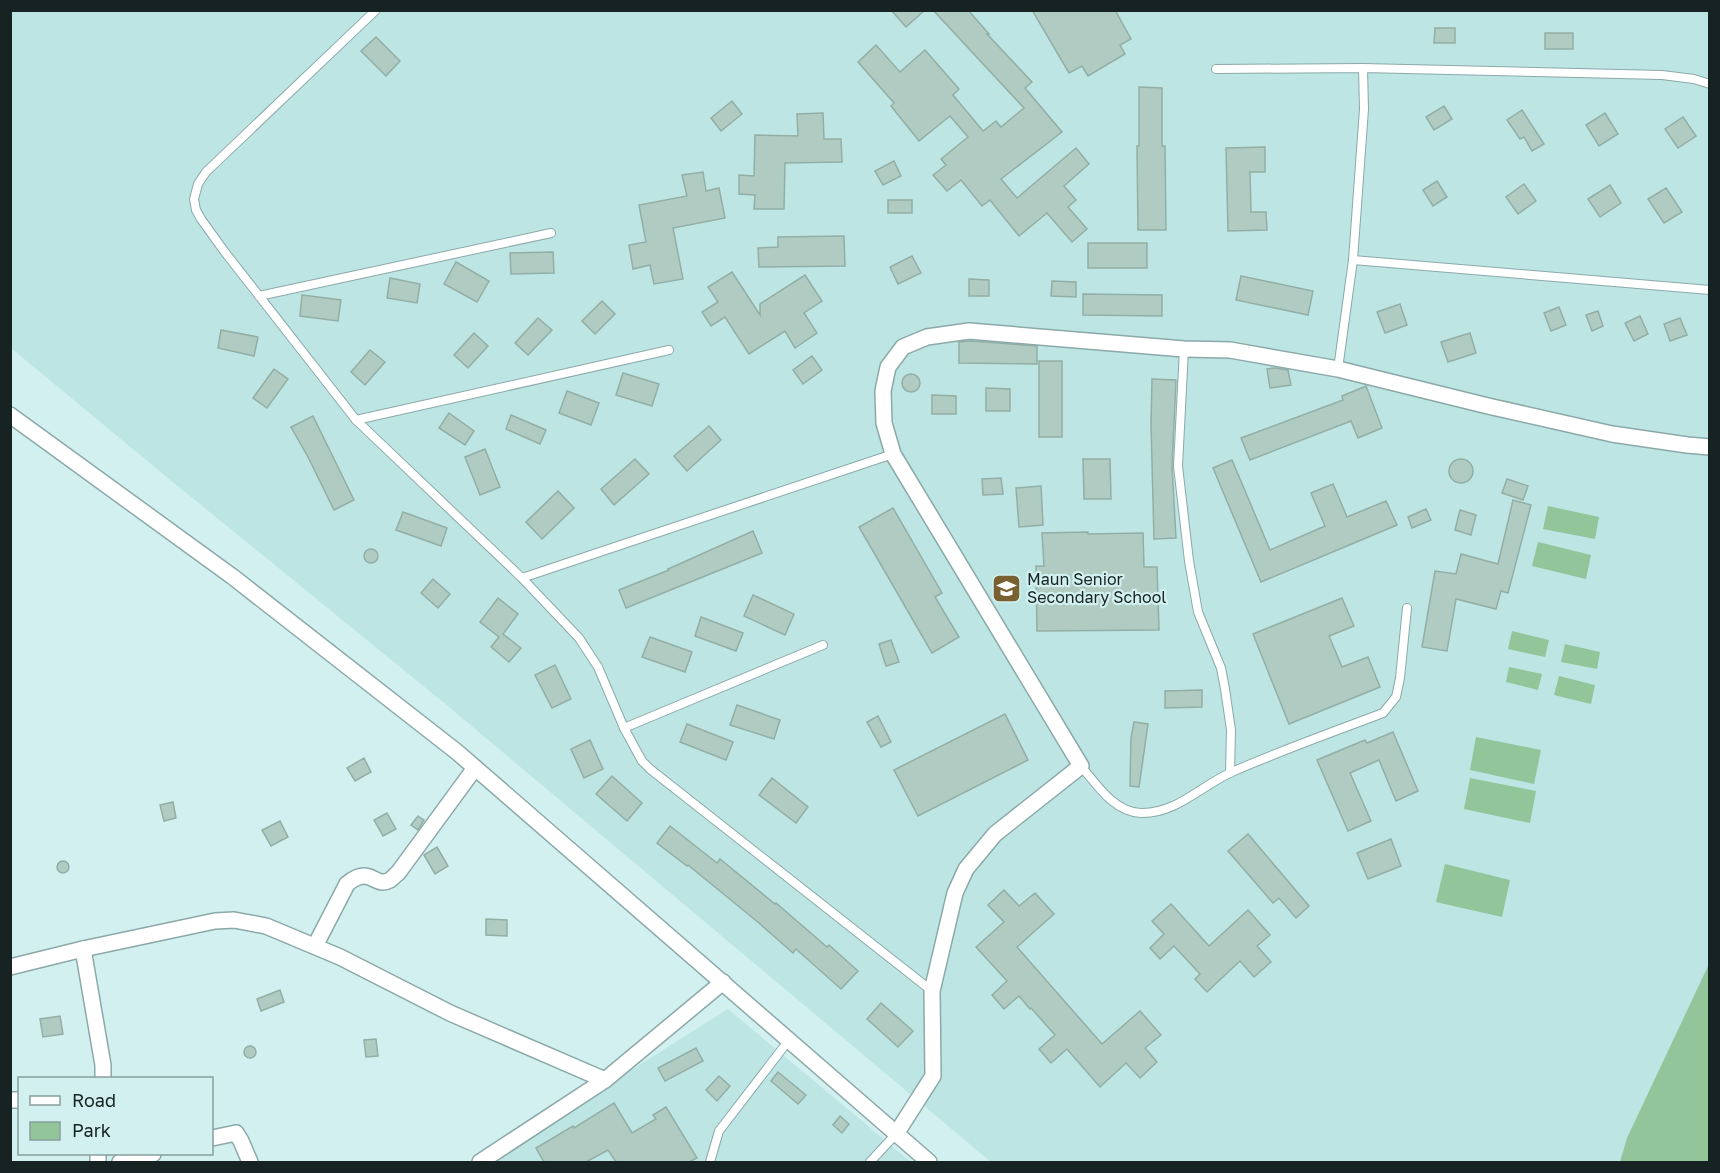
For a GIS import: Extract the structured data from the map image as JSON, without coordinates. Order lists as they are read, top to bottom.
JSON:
{
  "places": {
    "school or university": ["Maun Senior Secondary School"]
  },
  "legend": ["Road", "Park"]
}
